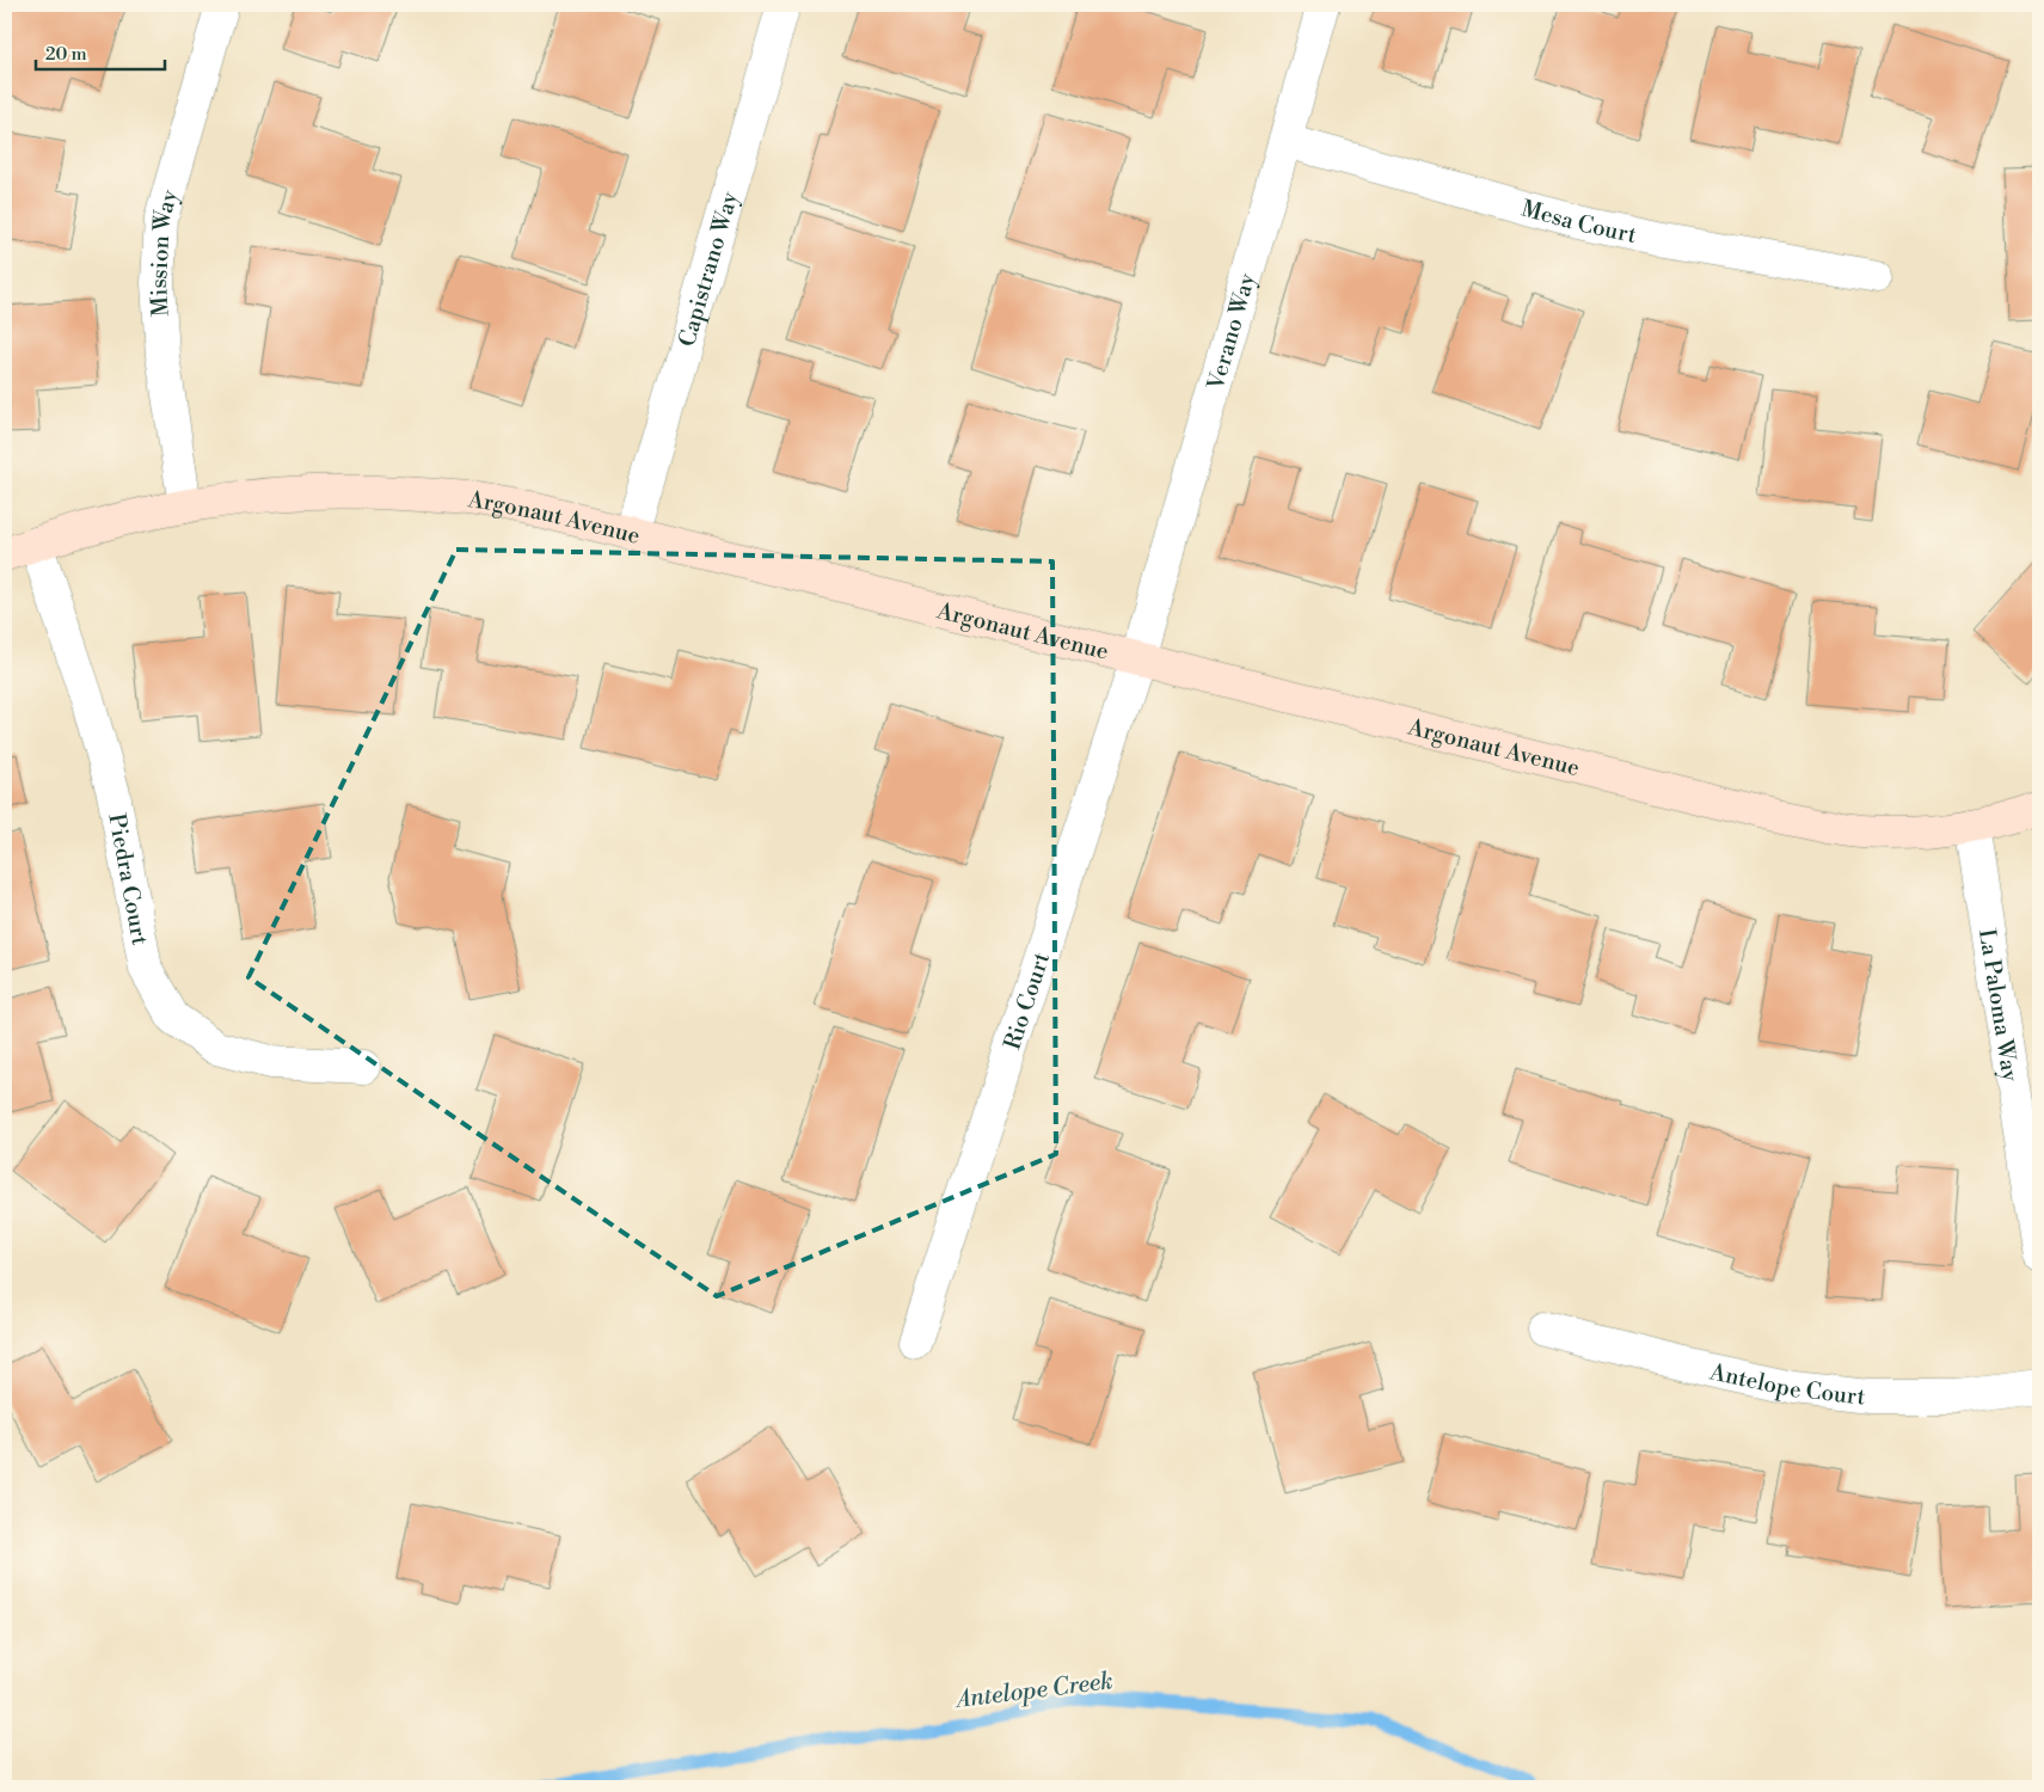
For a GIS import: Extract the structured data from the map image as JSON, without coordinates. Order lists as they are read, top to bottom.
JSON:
{
  "streets": {
    "street": [
      "Mesa Court",
      "Mission Way",
      "Capistrano Way",
      "Verano Way",
      "Argonaut Avenue",
      "Piedra Court",
      "Rio Court",
      "La Paloma Way",
      "Antelope Court"
    ]
  },
  "crossings": [
    ["Mesa Court", "Verano Way"],
    ["Mission Way", "Argonaut Avenue"],
    ["Capistrano Way", "Argonaut Avenue"],
    ["Verano Way", "Argonaut Avenue"],
    ["Verano Way", "Rio Court"],
    ["Argonaut Avenue", "Piedra Court"],
    ["Argonaut Avenue", "Rio Court"],
    ["Argonaut Avenue", "La Paloma Way"]
  ],
  "water": ["Antelope Creek"],
  "scale_bar": "20 m"
}
